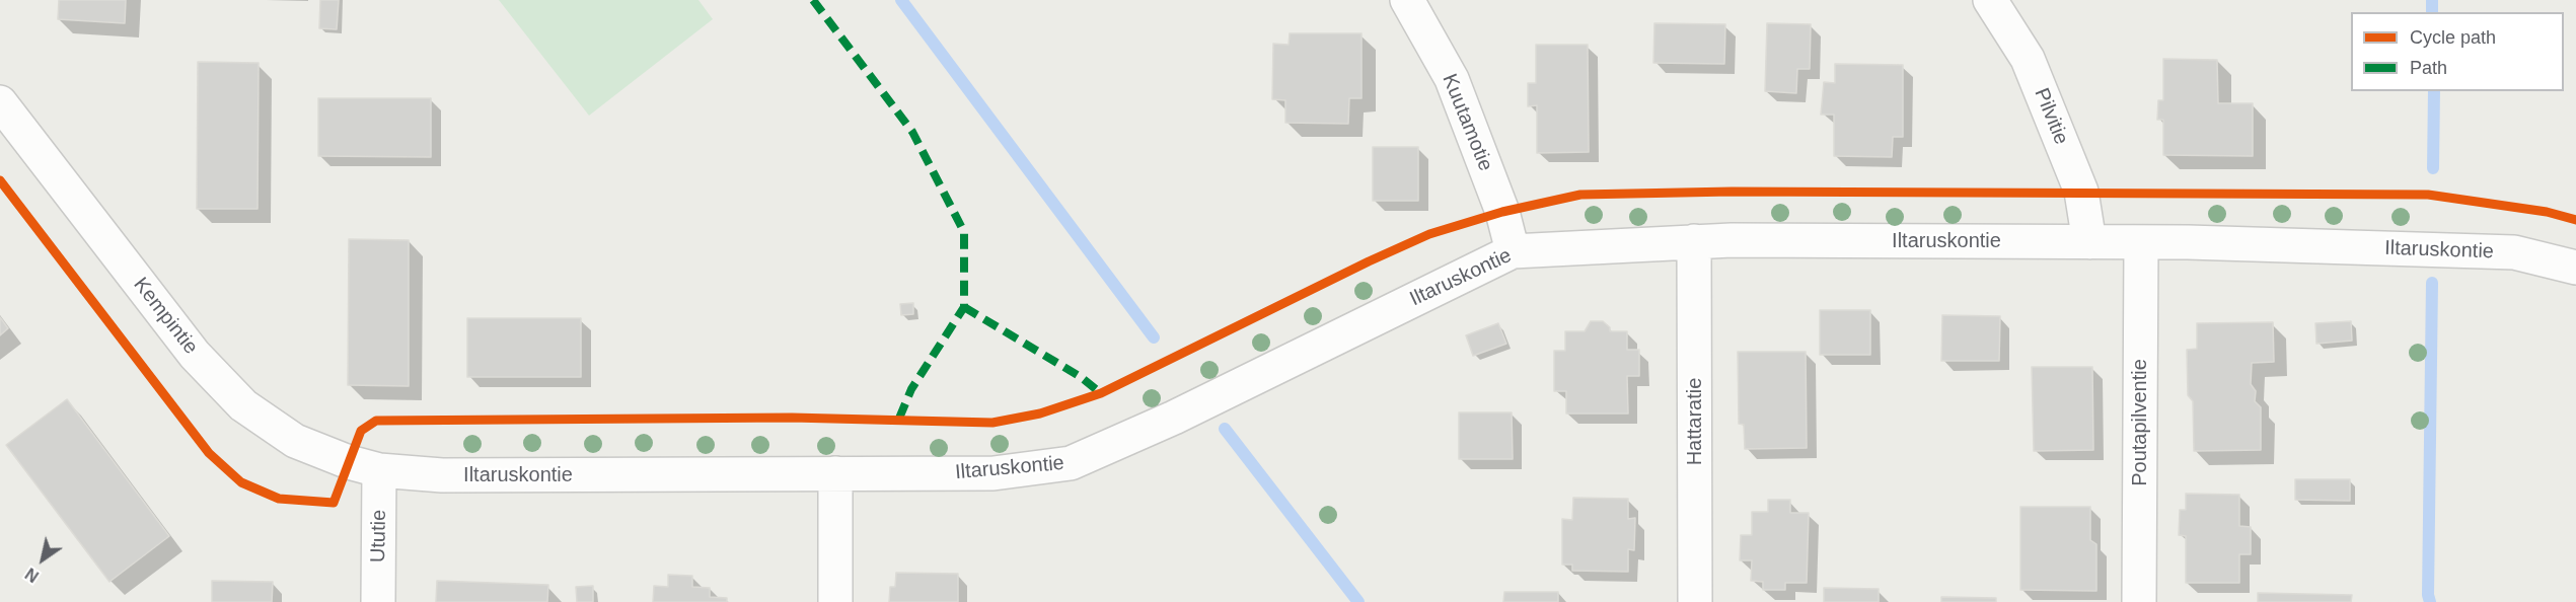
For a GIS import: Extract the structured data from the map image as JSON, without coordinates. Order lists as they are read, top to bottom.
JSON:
{
  "streets": {
    "street": [
      "Pilvitie",
      "Kuutamotie",
      "Iltaruskontie",
      "Kempintie",
      "Hattaratie",
      "Poutapilventie",
      "Ututie"
    ]
  },
  "crossings": [
    ["Pilvitie", "Iltaruskontie"],
    ["Kuutamotie", "Iltaruskontie"],
    ["Iltaruskontie", "Kempintie"],
    ["Iltaruskontie", "Hattaratie"],
    ["Iltaruskontie", "Poutapilventie"],
    ["Iltaruskontie", "Ututie"],
    ["Kempintie", "Ututie"]
  ],
  "legend": ["Cycle path", "Path"],
  "north": "bottom left"
}
